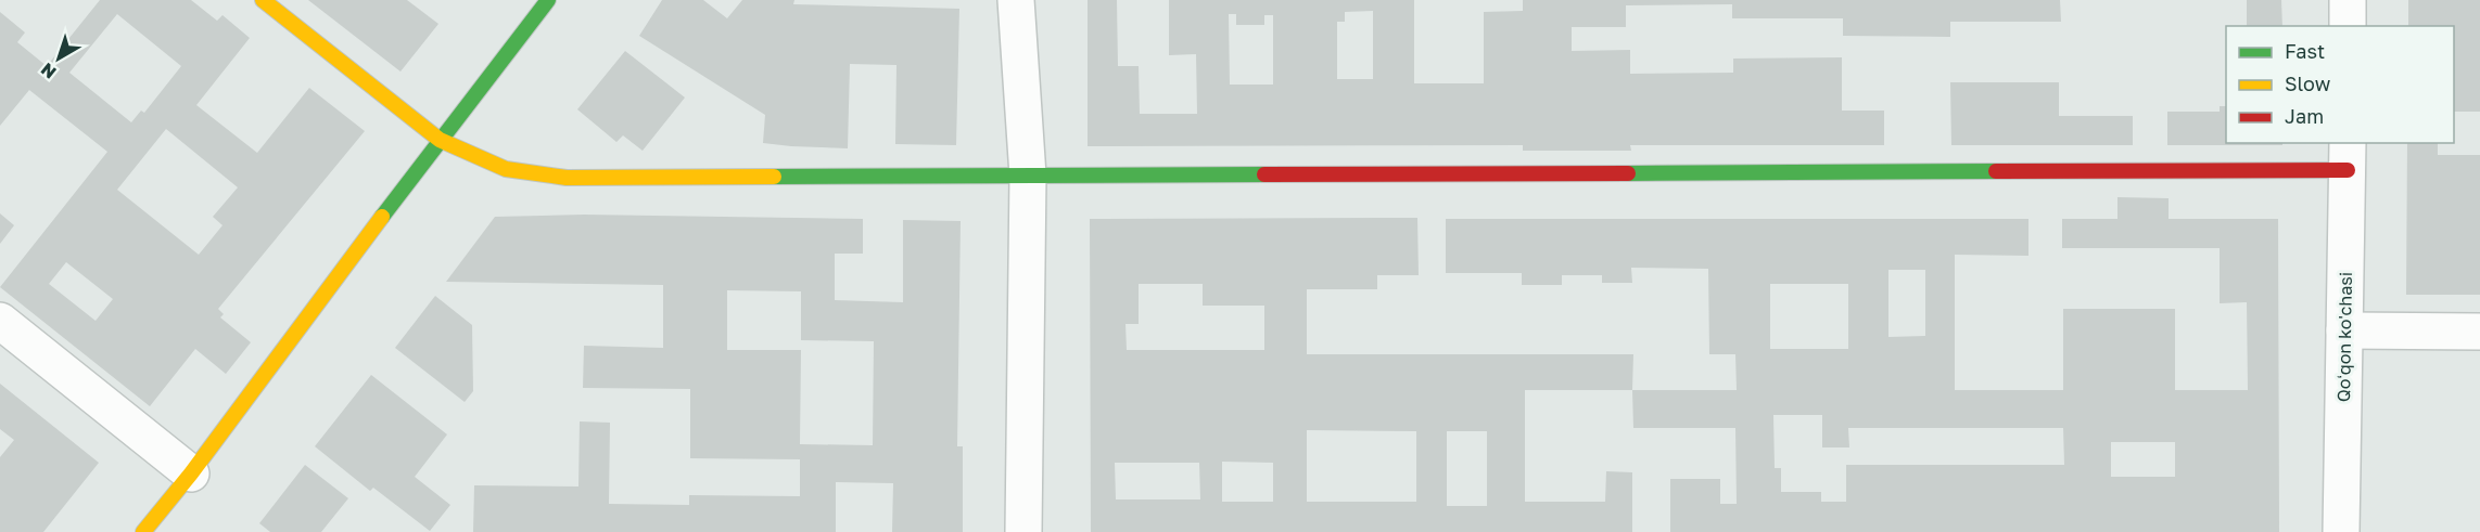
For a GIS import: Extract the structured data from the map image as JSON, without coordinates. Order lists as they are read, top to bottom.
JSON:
{
  "streets": {
    "street": ["Qoʻqon ko'chasi"]
  },
  "legend": ["Fast", "Slow", "Jam"],
  "north": "bottom left"
}
